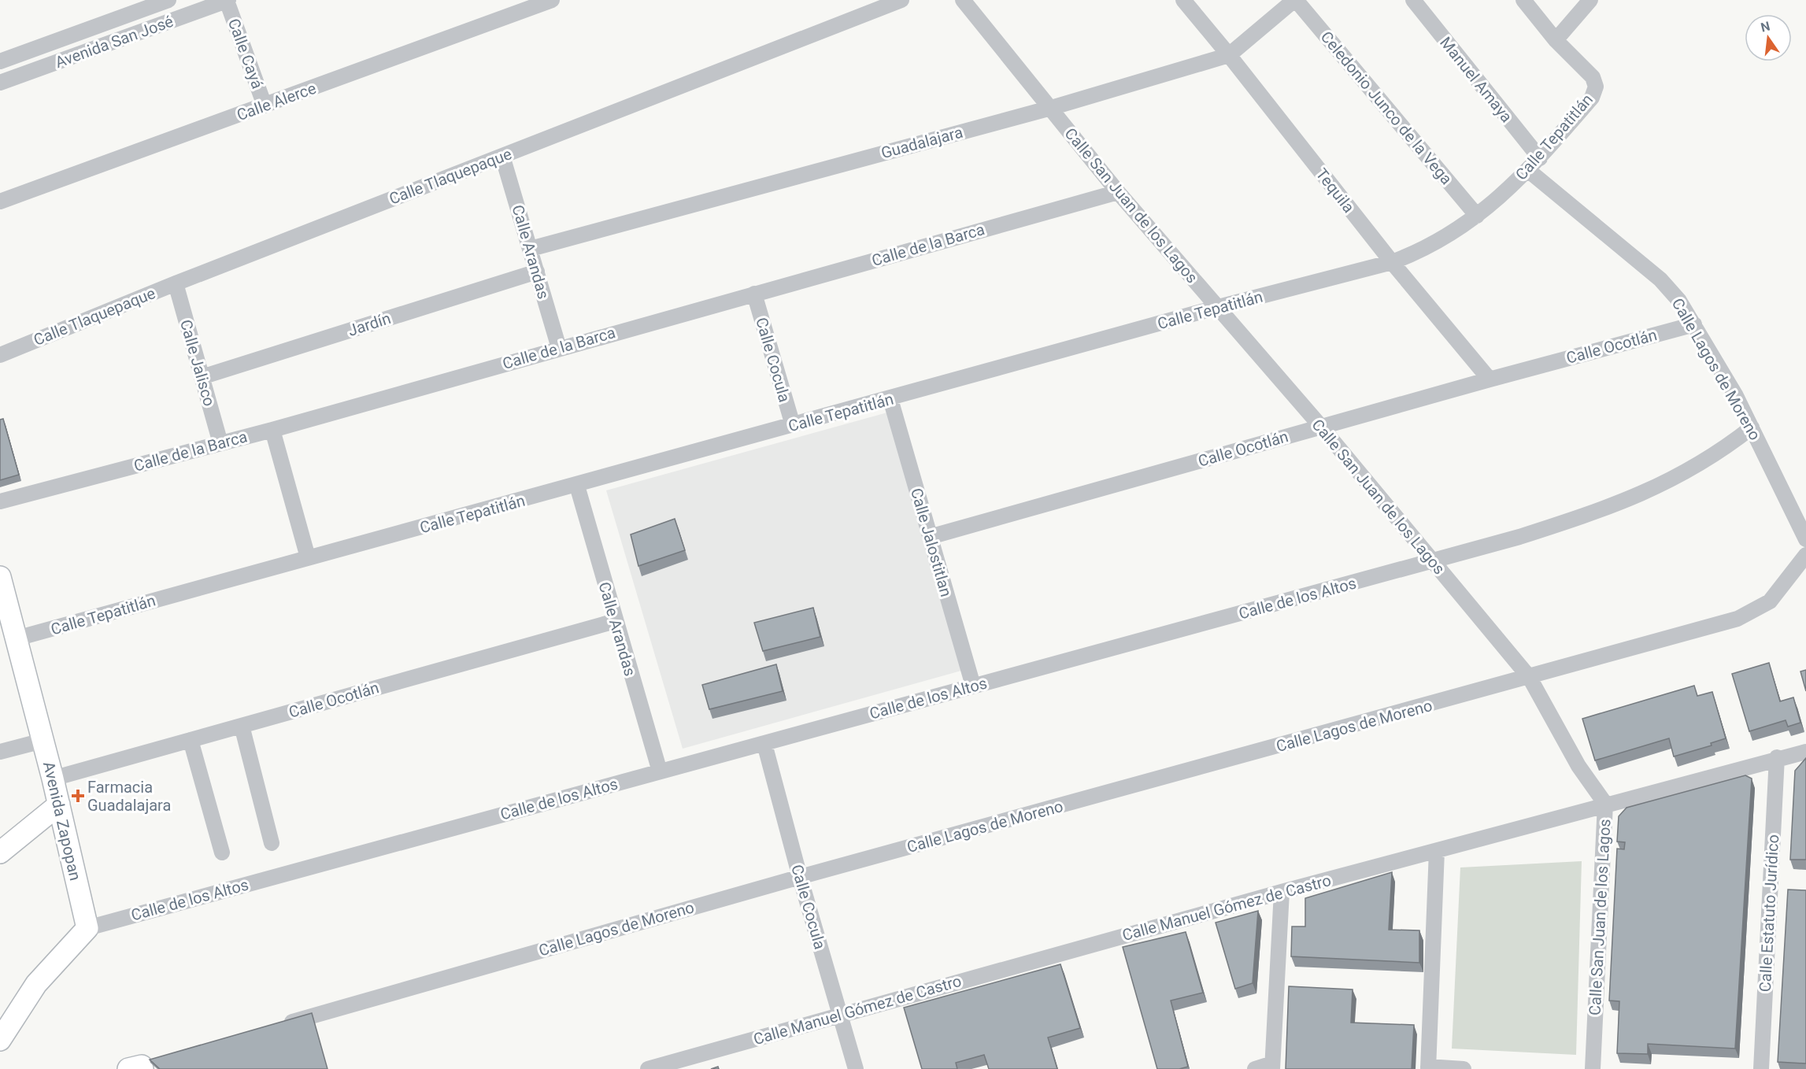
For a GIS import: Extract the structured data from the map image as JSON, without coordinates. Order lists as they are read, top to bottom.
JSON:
{
  "streets": {
    "street": [
      "Avenida San José",
      "Calle Cayá",
      "Manuel Amaya",
      "Calle Alerce",
      "Celedonio Junco de la Vega",
      "Calle Tepatitlán",
      "Guadalajara",
      "Calle Tlaquepaque",
      "Tequila",
      "Calle San Juan de los Lagos",
      "Calle de la Barca",
      "Calle Arandas",
      "Jardín",
      "Calle Ocotlán",
      "Calle Cocula",
      "Calle Jalisco",
      "Calle Lagos de Moreno",
      "Calle Jalostitlan",
      "Calle de los Altos",
      "Avenida Zapopan",
      "Calle Manuel Gómez de Castro",
      "Calle Estatuto Jurídico"
    ]
  },
  "crossings": [
    ["Avenida San José", "Calle Cayá"],
    ["Calle Cayá", "Calle Alerce"],
    ["Manuel Amaya", "Calle Tepatitlán"],
    ["Celedonio Junco de la Vega", "Calle Tepatitlán"],
    ["Celedonio Junco de la Vega", "Guadalajara"],
    ["Calle Tepatitlán", "Tequila"],
    ["Calle Tepatitlán", "Calle San Juan de los Lagos"],
    ["Calle Tepatitlán", "Calle Arandas"],
    ["Calle Tepatitlán", "Calle Cocula"],
    ["Calle Tepatitlán", "Calle Lagos de Moreno"],
    ["Calle Tepatitlán", "Calle Jalostitlan"],
    ["Calle Tepatitlán", "Avenida Zapopan"],
    ["Guadalajara", "Tequila"],
    ["Guadalajara", "Calle San Juan de los Lagos"],
    ["Guadalajara", "Calle Arandas"],
    ["Calle Tlaquepaque", "Calle Arandas"],
    ["Calle Tlaquepaque", "Calle Jalisco"],
    ["Tequila", "Calle Ocotlán"],
    ["Calle San Juan de los Lagos", "Calle de la Barca"],
    ["Calle San Juan de los Lagos", "Calle Ocotlán"],
    ["Calle San Juan de los Lagos", "Calle Lagos de Moreno"],
    ["Calle San Juan de los Lagos", "Calle de los Altos"],
    ["Calle San Juan de los Lagos", "Calle Manuel Gómez de Castro"],
    ["Calle de la Barca", "Calle Arandas"],
    ["Calle de la Barca", "Calle Cocula"],
    ["Calle de la Barca", "Calle Jalisco"],
    ["Calle Arandas", "Jardín"],
    ["Calle Arandas", "Calle Ocotlán"],
    ["Calle Arandas", "Calle de los Altos"],
    ["Jardín", "Calle Jalisco"],
    ["Calle Ocotlán", "Calle Lagos de Moreno"],
    ["Calle Ocotlán", "Calle Jalostitlan"],
    ["Calle Ocotlán", "Avenida Zapopan"],
    ["Calle Cocula", "Calle Lagos de Moreno"],
    ["Calle Cocula", "Calle de los Altos"],
    ["Calle Cocula", "Calle Manuel Gómez de Castro"],
    ["Calle Lagos de Moreno", "Calle de los Altos"],
    ["Calle Jalostitlan", "Calle de los Altos"],
    ["Calle de los Altos", "Avenida Zapopan"],
    ["Calle Manuel Gómez de Castro", "Calle Estatuto Jurídico"]
  ],
  "places": {
    "health": ["Farmacia Guadalajara"]
  },
  "north": "top"
}
